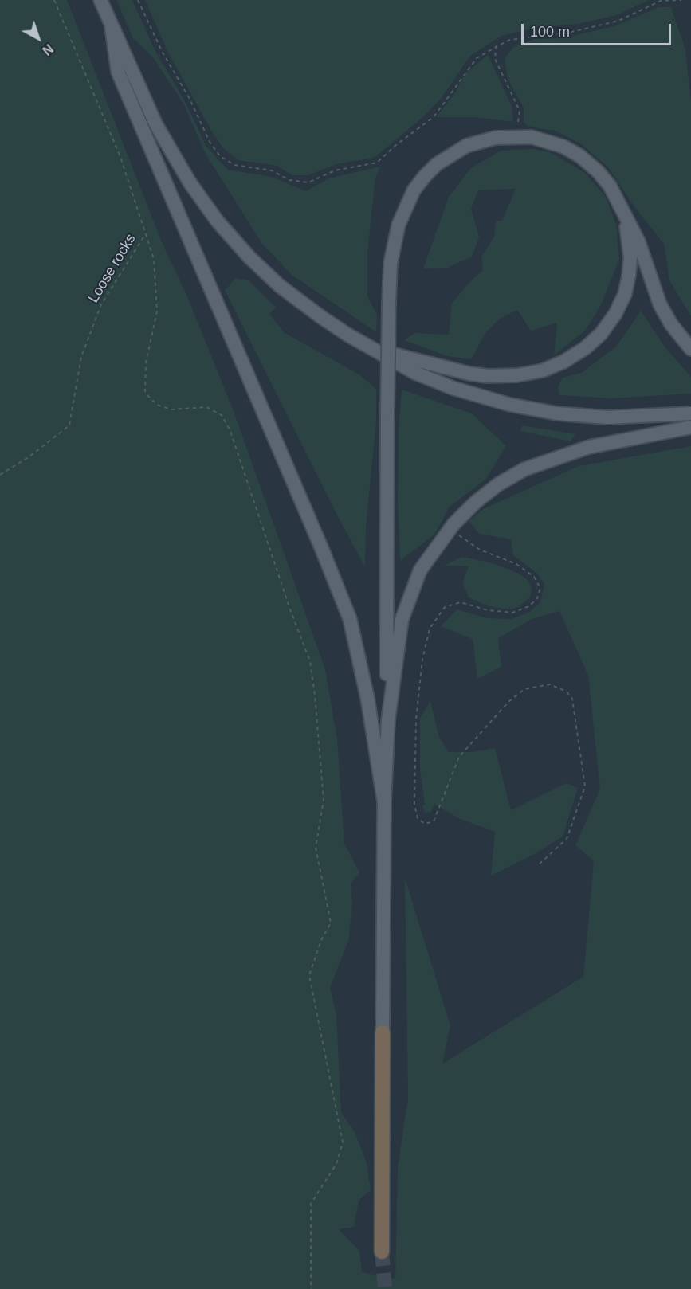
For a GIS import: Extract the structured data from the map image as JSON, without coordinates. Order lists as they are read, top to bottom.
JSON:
{
  "streets": {
    "path": ["Loose rocks"]
  },
  "scale_bar": "100 m",
  "north": "bottom right"
}
